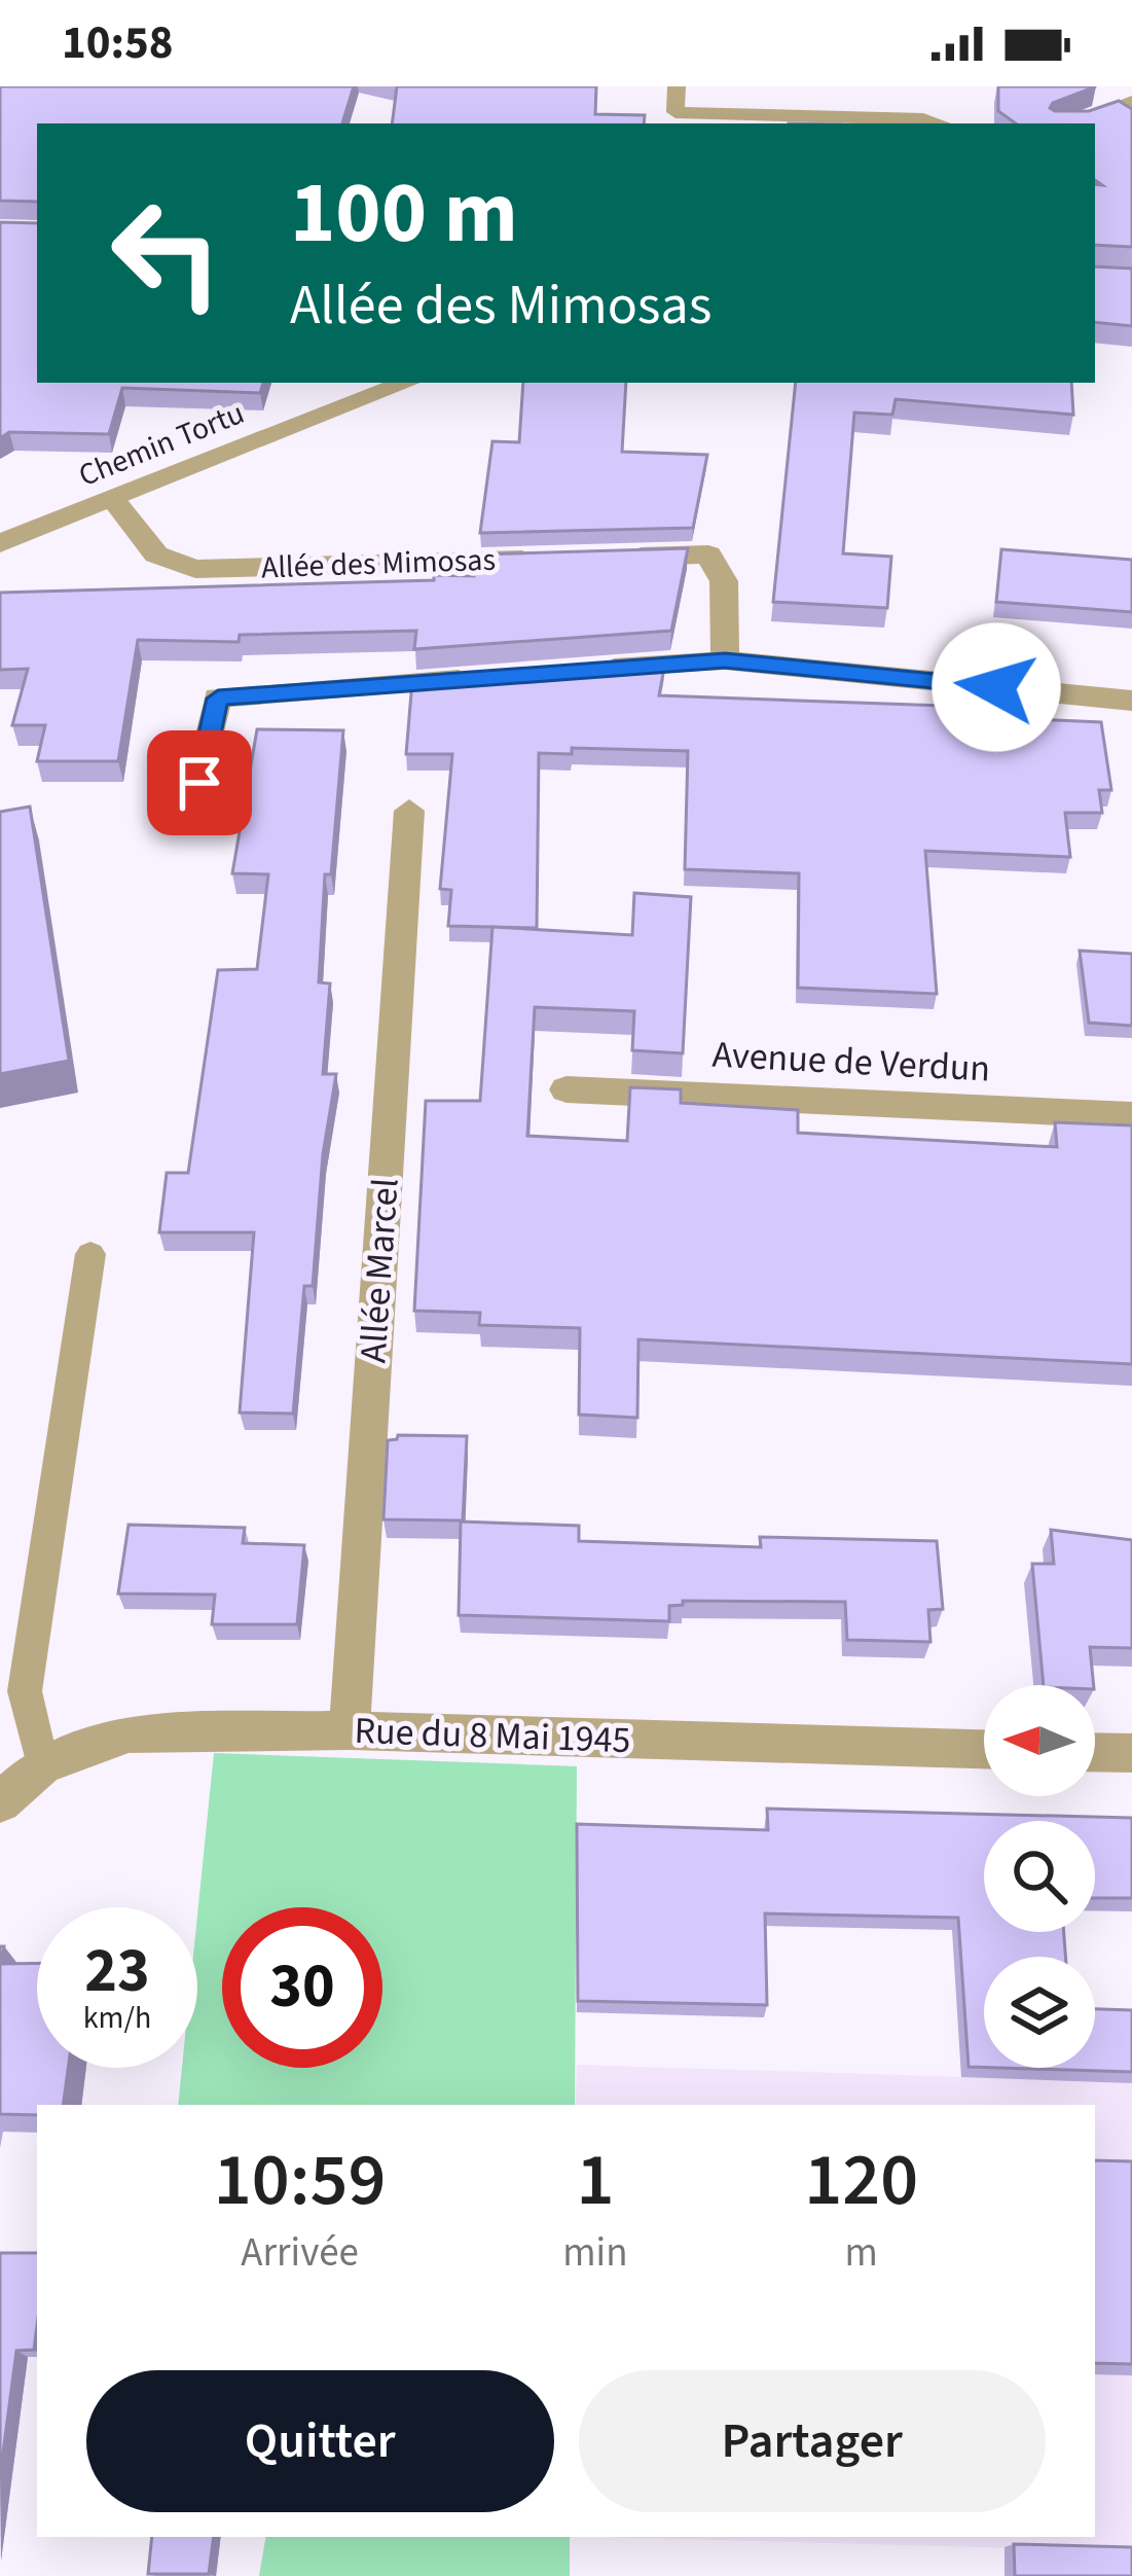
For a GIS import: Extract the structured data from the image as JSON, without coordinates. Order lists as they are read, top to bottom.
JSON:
{
  "streets": {
    "street": [
      "Chemin Tortu",
      "Allée des Mimosas",
      "Avenue de Verdun",
      "Allée Marcel",
      "Rue du 8 Mai 1945"
    ]
  },
  "crossings": [
    ["Chemin Tortu", "Allée des Mimosas"],
    ["Allée Marcel", "Rue du 8 Mai 1945"]
  ],
  "north": "left",
  "page": {
    "status": "10:58",
    "turn": ["100 m", "Allée des Mimosas"],
    "speed": "23 km/h",
    "limit": "30",
    "eta": [
      "10:59",
      "Arrivée",
      "1",
      "min",
      "120",
      "m"
    ],
    "buttons": ["Quitter", "Partager"]
  }
}
